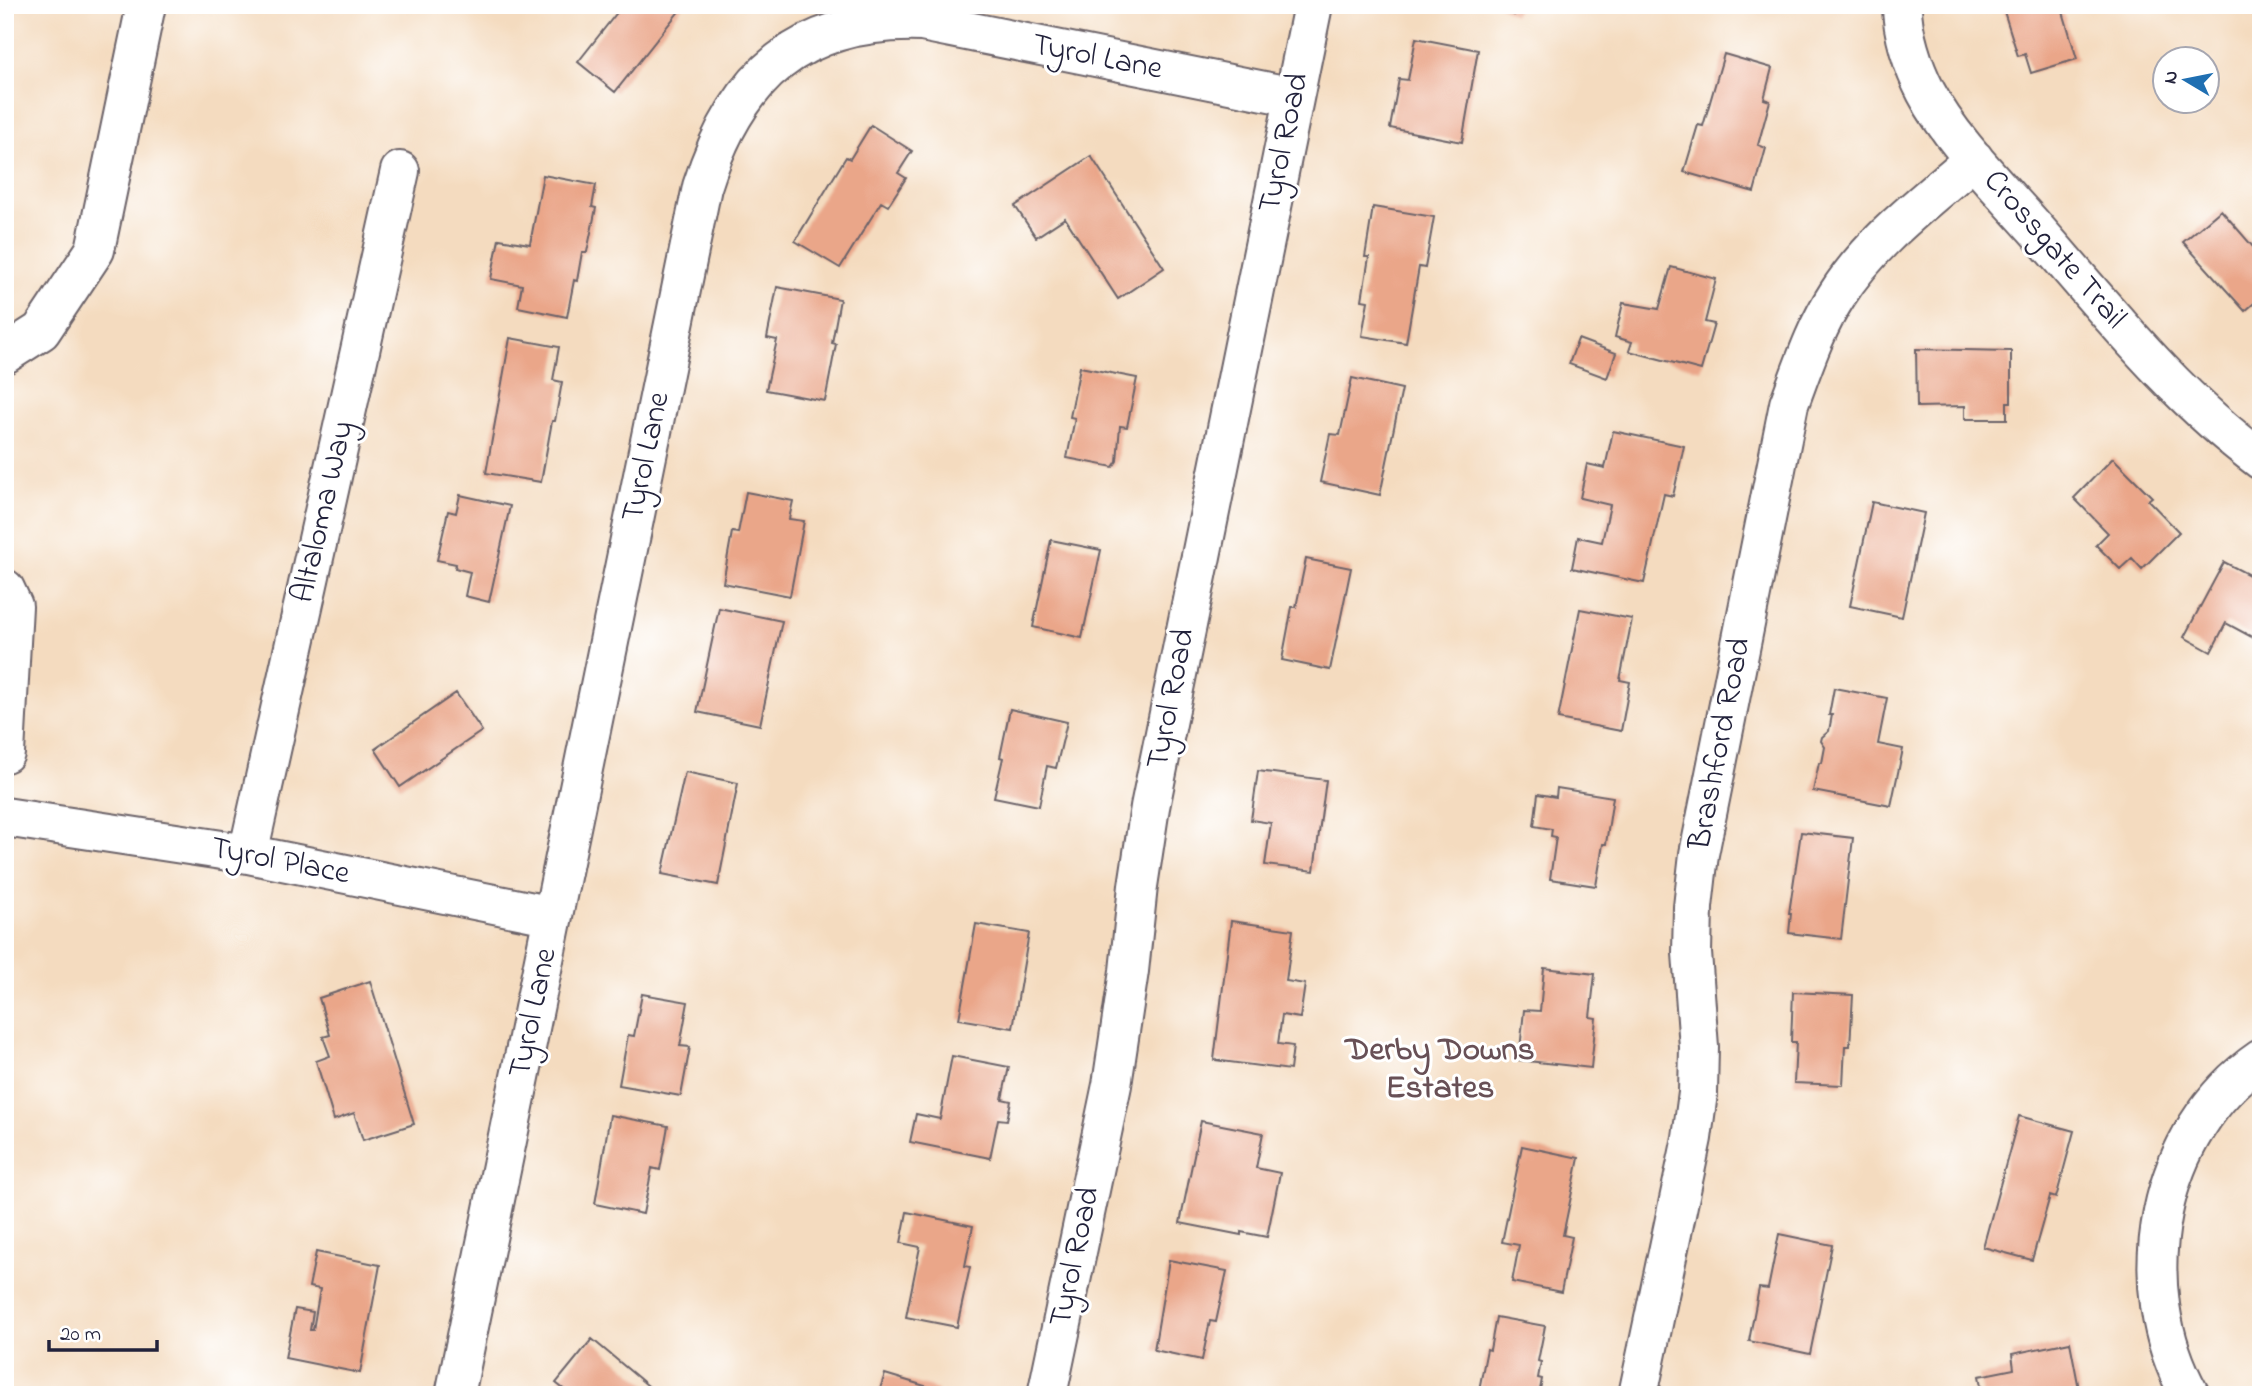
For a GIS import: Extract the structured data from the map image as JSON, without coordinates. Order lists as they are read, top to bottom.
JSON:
{
  "streets": {
    "street": [
      "Tyrol Lane",
      "Tyrol Road",
      "Crossgate Trail",
      "Altaloma Way",
      "Brashford Road",
      "Tyrol Place"
    ]
  },
  "crossings": [
    ["Tyrol Lane", "Tyrol Road"],
    ["Tyrol Lane", "Tyrol Place"],
    ["Crossgate Trail", "Brashford Road"],
    ["Altaloma Way", "Tyrol Place"]
  ],
  "districts": ["Derby Downs Estates"],
  "scale_bar": "20 m",
  "north": "left"
}
